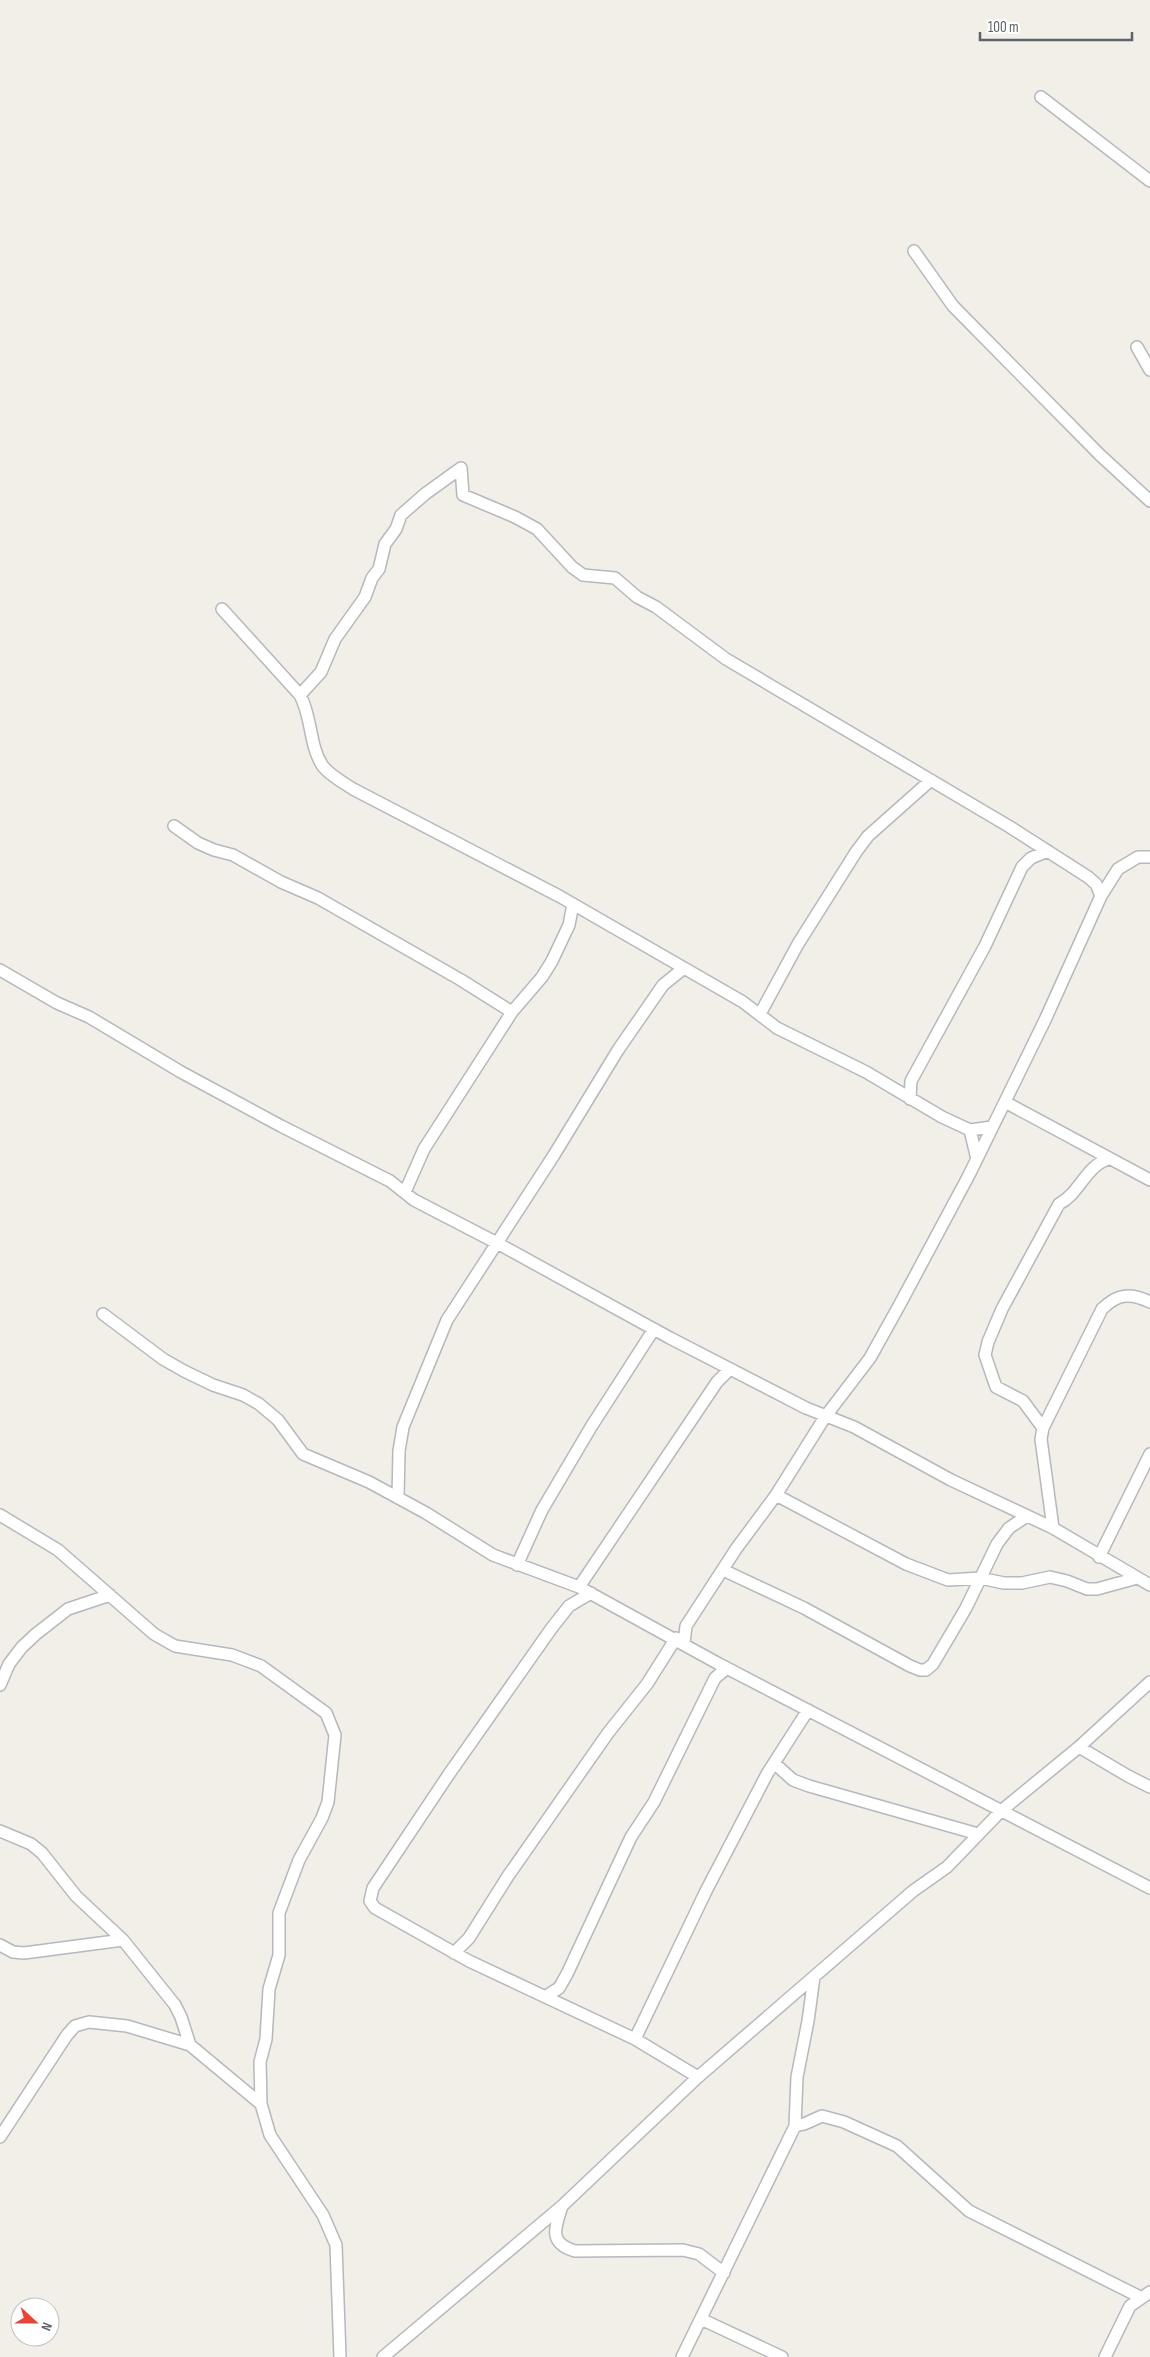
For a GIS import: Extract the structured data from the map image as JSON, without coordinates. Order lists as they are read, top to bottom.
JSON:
{
  "scale_bar": "100 m",
  "north": "right"
}
